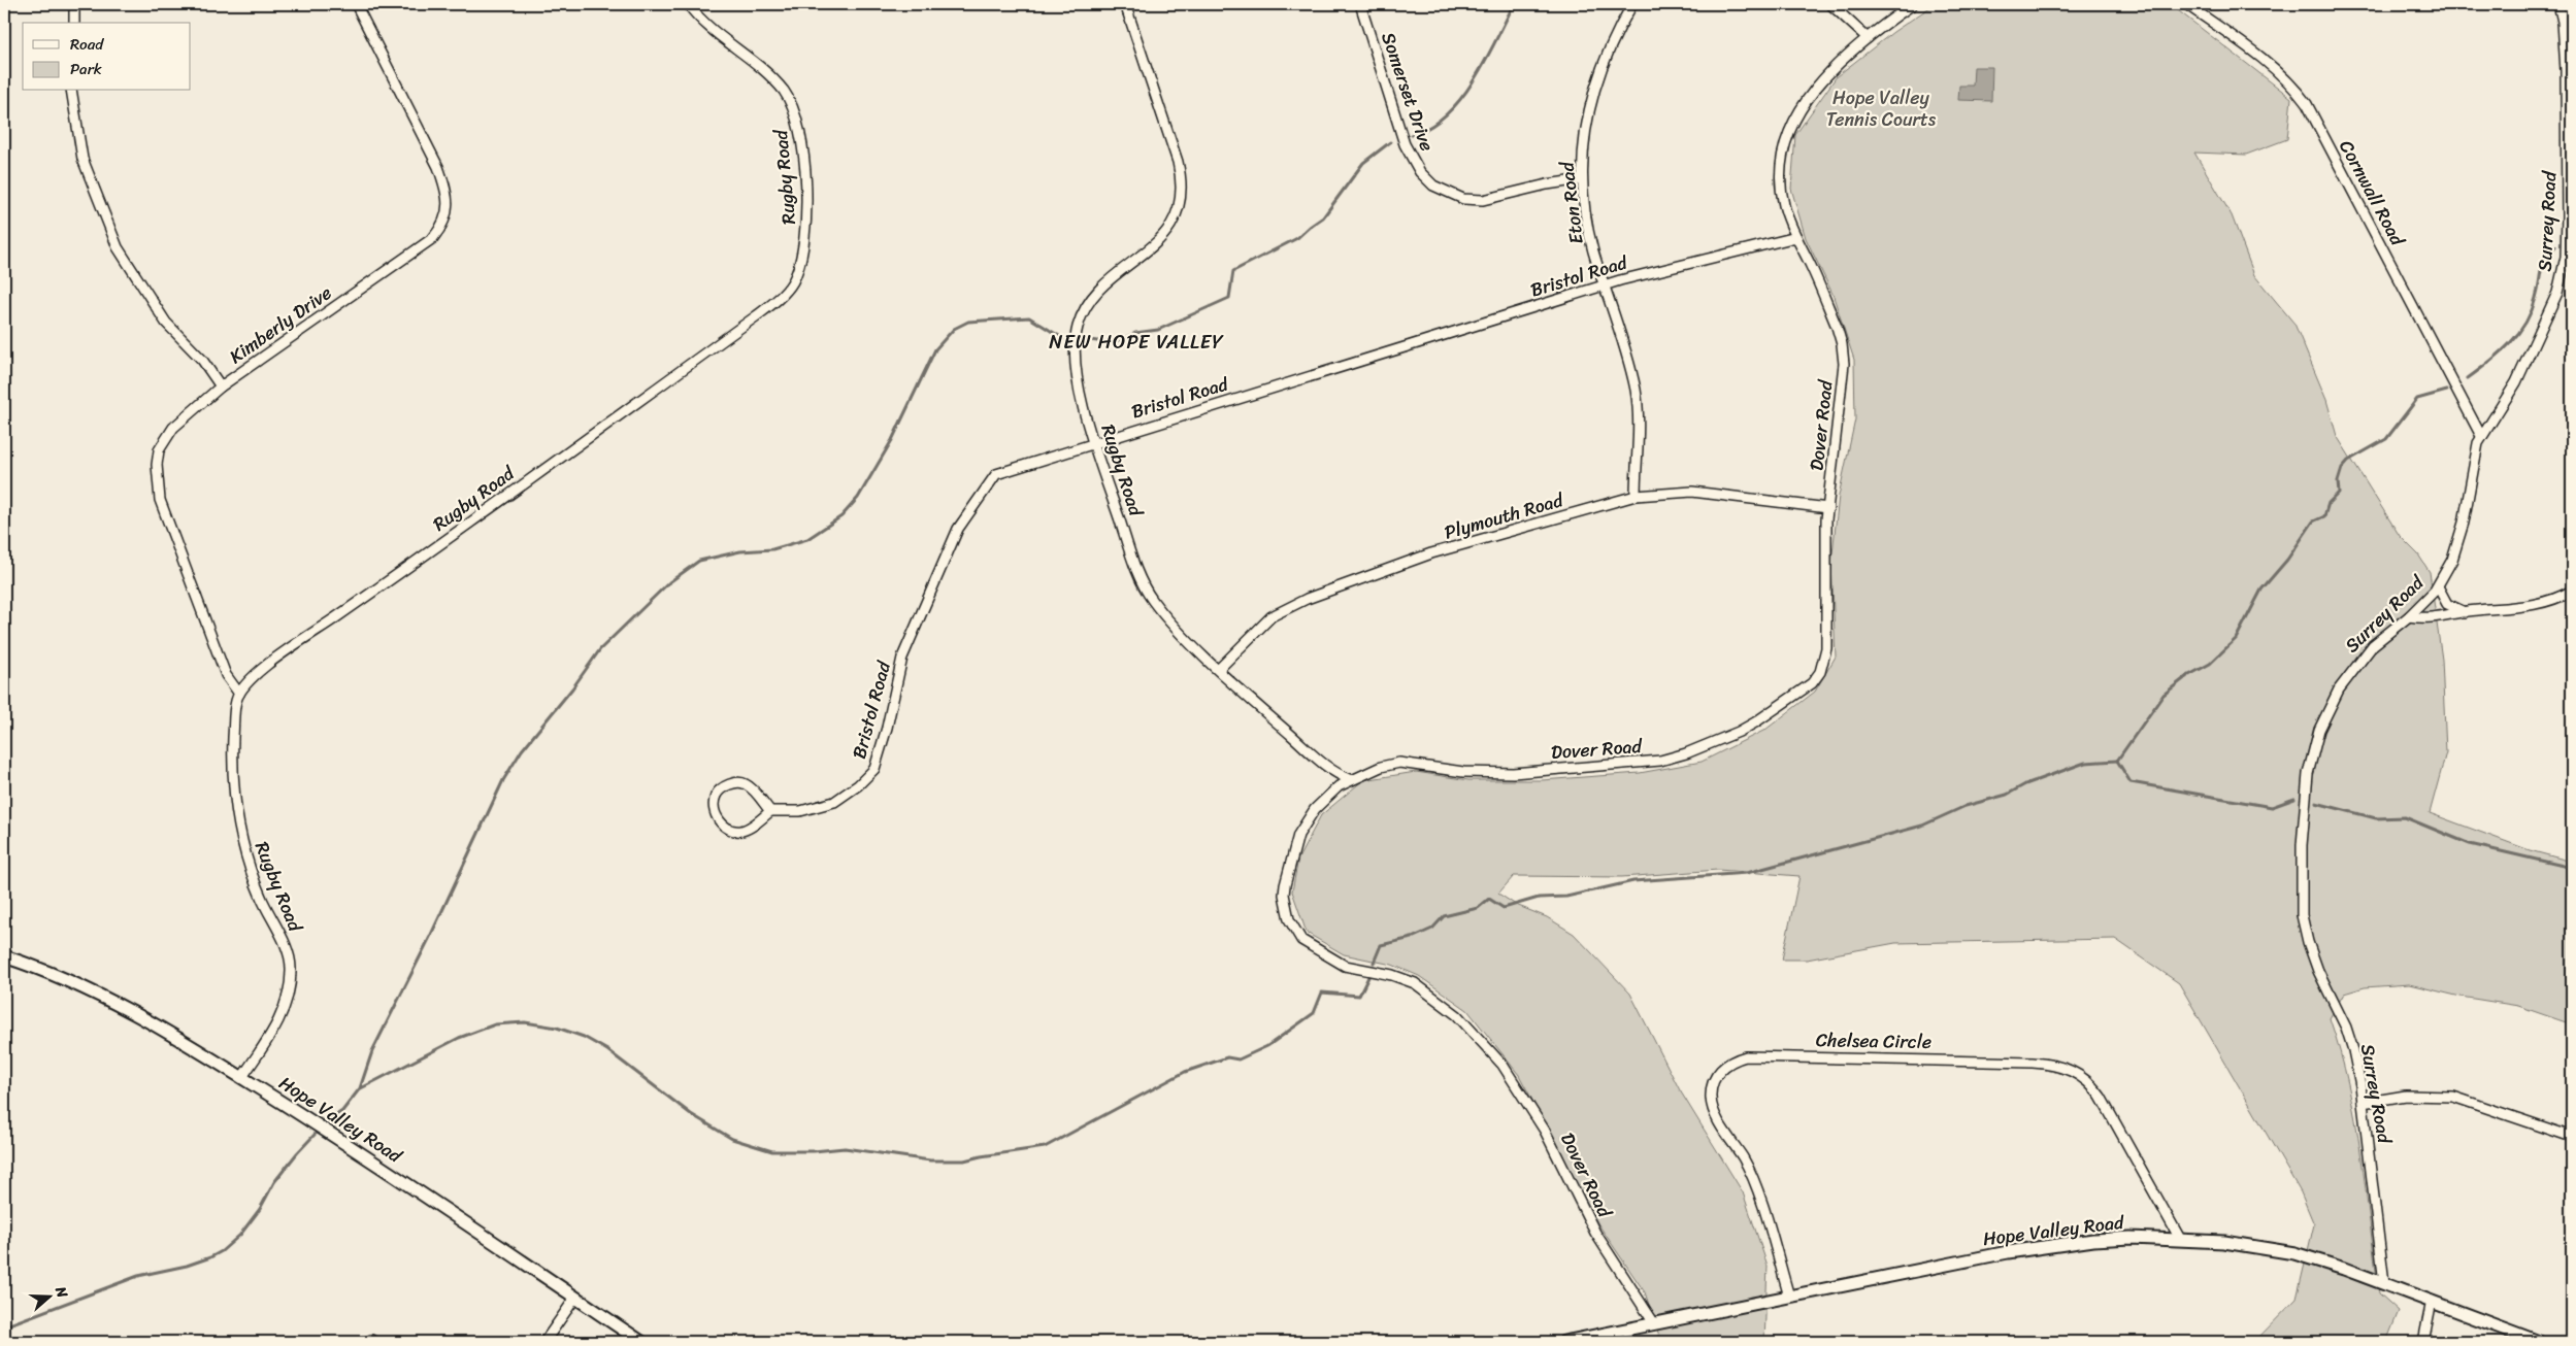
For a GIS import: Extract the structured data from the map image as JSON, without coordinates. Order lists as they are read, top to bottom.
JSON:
{
  "streets": {
    "main road": ["Hope Valley Road"],
    "street": [
      "Somerset Drive",
      "Rugby Road",
      "Cornwall Road",
      "Eton Road",
      "Surrey Road",
      "Bristol Road",
      "Kimberly Drive",
      "Dover Road",
      "Plymouth Road",
      "Chelsea Circle"
    ]
  },
  "crossings": [
    ["Somerset Drive", "Eton Road"],
    ["Rugby Road", "Bristol Road"],
    ["Rugby Road", "Kimberly Drive"],
    ["Rugby Road", "Dover Road"],
    ["Rugby Road", "Plymouth Road"],
    ["Rugby Road", "Hope Valley Road"],
    ["Cornwall Road", "Surrey Road"],
    ["Eton Road", "Bristol Road"],
    ["Eton Road", "Plymouth Road"],
    ["Surrey Road", "Hope Valley Road"],
    ["Bristol Road", "Dover Road"],
    ["Dover Road", "Plymouth Road"],
    ["Dover Road", "Hope Valley Road"],
    ["Chelsea Circle", "Hope Valley Road"]
  ],
  "districts": ["NEW HOPE VALLEY"],
  "parks": ["Hope Valley Tennis Courts"],
  "legend": ["Road", "Park"],
  "north": "right"
}
